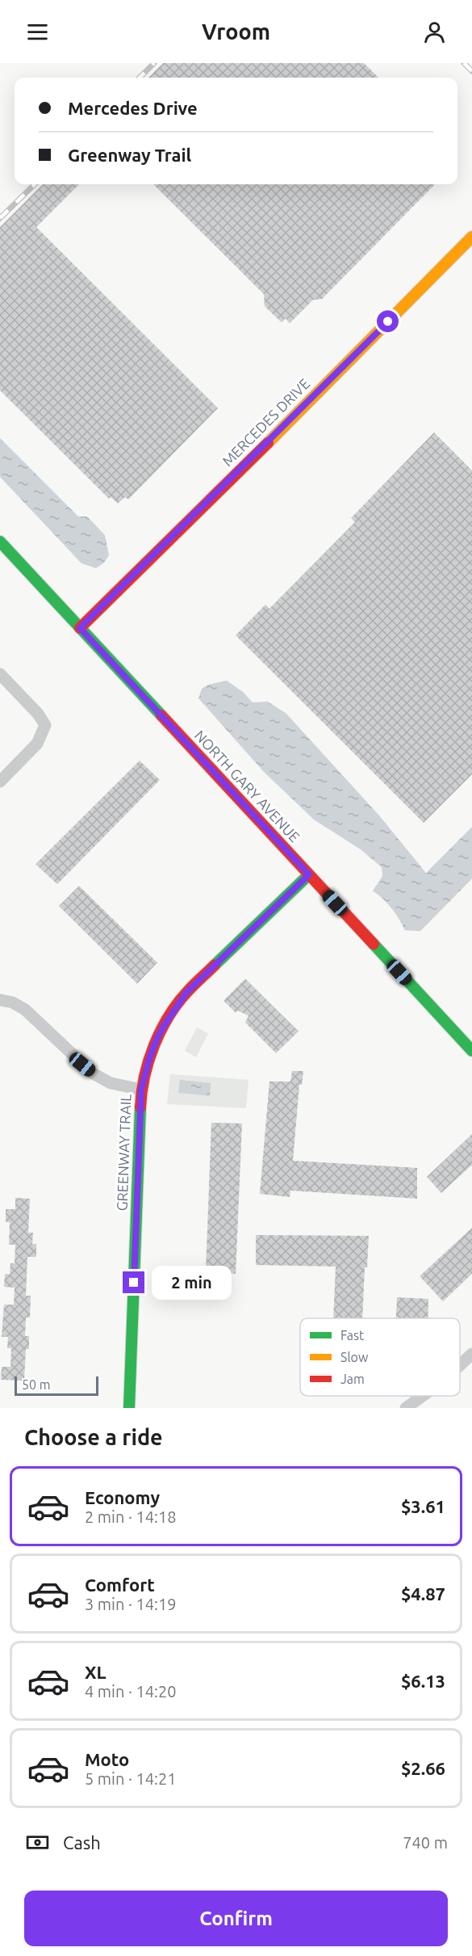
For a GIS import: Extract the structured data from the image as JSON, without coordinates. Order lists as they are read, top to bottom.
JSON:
{
  "streets": {
    "street": ["MERCEDES DRIVE", "NORTH GARY AVENUE", "GREENWAY TRAIL"]
  },
  "crossings": [
    ["MERCEDES DRIVE", "NORTH GARY AVENUE"],
    ["NORTH GARY AVENUE", "GREENWAY TRAIL"]
  ],
  "legend": ["Fast", "Slow", "Jam"],
  "scale_bar": "50 m",
  "page": {
    "header": "Vroom",
    "banner": ["Mercedes Drive", "Greenway Trail"],
    "bubble": "2 min",
    "scale": "50 m",
    "heading": "Choose a ride",
    "list": [
      {
        "name": "Economy",
        "note": "2 min · 14:18",
        "value": "$3.61"
      },
      {
        "name": "Comfort",
        "note": "3 min · 14:19",
        "value": "$4.87"
      },
      {
        "name": "XL",
        "note": "4 min · 14:20",
        "value": "$6.13"
      },
      {
        "name": "Moto",
        "note": "5 min · 14:21",
        "value": "$2.66"
      }
    ],
    "pay": ["Cash", "740 m"],
    "buttons": "Confirm"
  }
}
